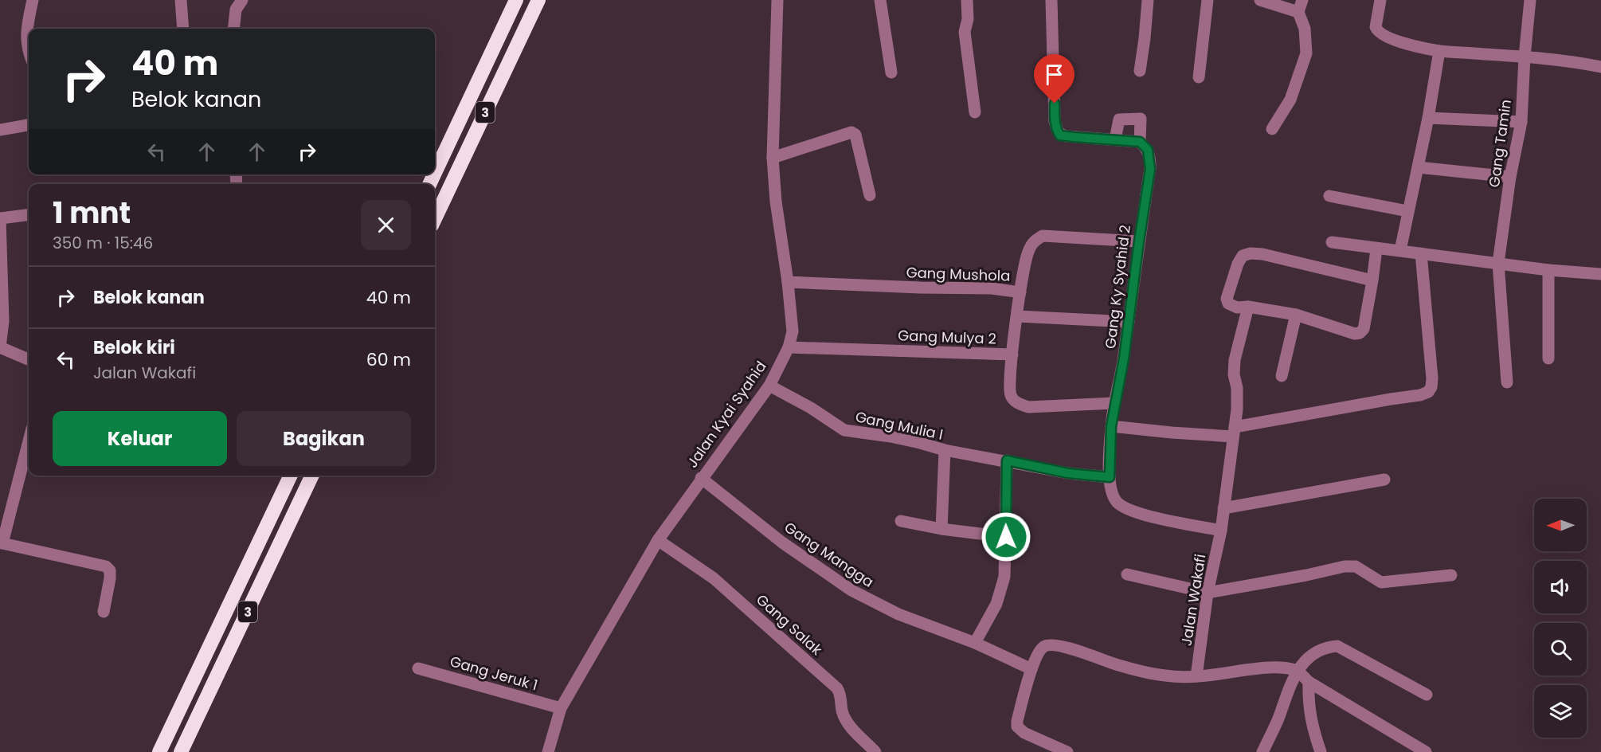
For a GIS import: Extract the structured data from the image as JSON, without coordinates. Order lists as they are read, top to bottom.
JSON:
{
  "streets": {
    "highway": ["3"],
    "street": [
      "Gang Tamin",
      "Gang Mushola",
      "Gang Ky Syahid 2",
      "Gang Mulya 2",
      "Jalan Kyai Syahid",
      "Gang Mulia I",
      "Gang Mangga",
      "Jalan Wakafi",
      "Gang Salak",
      "Gang Jeruk 1"
    ]
  },
  "crossings": [
    ["Gang Mushola", "Gang Mulya 2"],
    ["Gang Mushola", "Jalan Kyai Syahid"],
    ["Gang Ky Syahid 2", "Gang Mulya 2"],
    ["Gang Mulya 2", "Jalan Kyai Syahid"],
    ["Jalan Kyai Syahid", "Gang Mulia I"],
    ["Jalan Kyai Syahid", "Gang Mangga"],
    ["Jalan Kyai Syahid", "Gang Salak"],
    ["Jalan Kyai Syahid", "Gang Jeruk 1"]
  ],
  "north": "left",
  "page": {
    "turn": ["40 m", "Belok kanan"],
    "heading": ["1 mnt", "350 m · 15:46"],
    "list": [
      {
        "name": "Belok kanan",
        "value": "40 m"
      },
      {
        "name": "Belok kiri",
        "note": "Jalan Wakafi",
        "value": "60 m"
      }
    ],
    "buttons": ["Keluar", "Bagikan"]
  }
}
